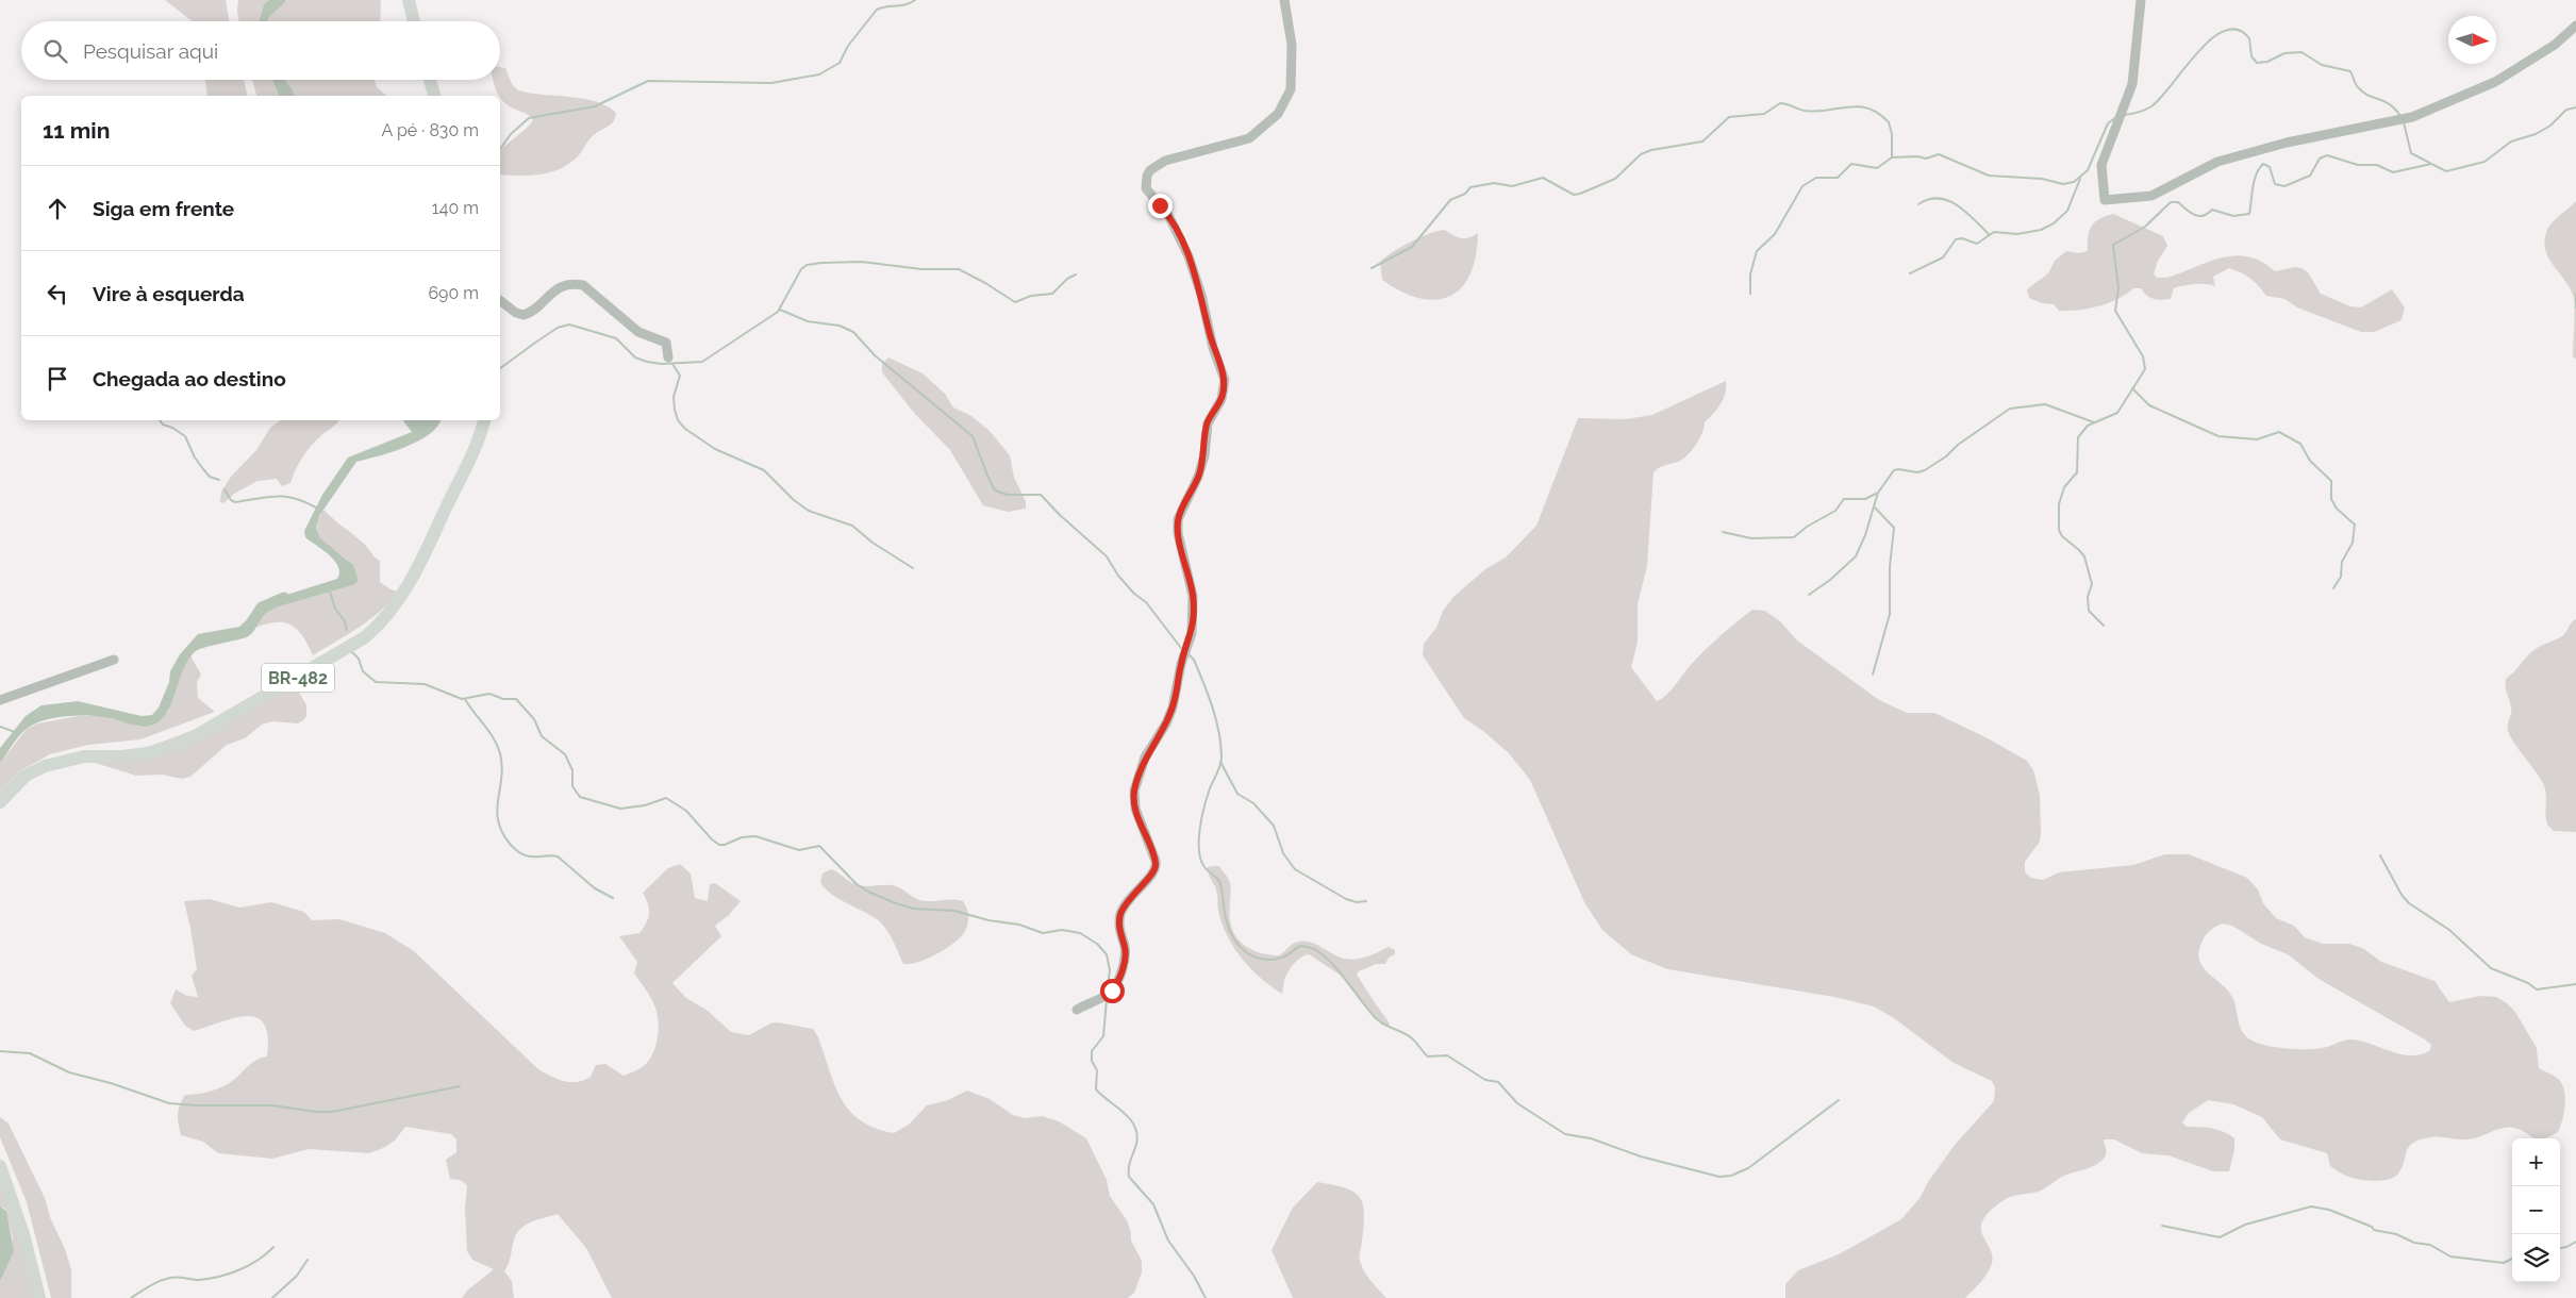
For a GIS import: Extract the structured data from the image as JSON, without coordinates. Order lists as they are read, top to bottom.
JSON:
{
  "streets": {
    "highway": ["BR-482"]
  },
  "north": "right",
  "page": {
    "search": "Pesquisar aqui",
    "heading": ["11 min", "A pé · 830 m"],
    "list": [
      ["Siga em frente", "140 m"],
      ["Vire à esquerda", "690 m"],
      "Chegada ao destino"
    ],
    "map_buttons": ["+", "−"]
  }
}
